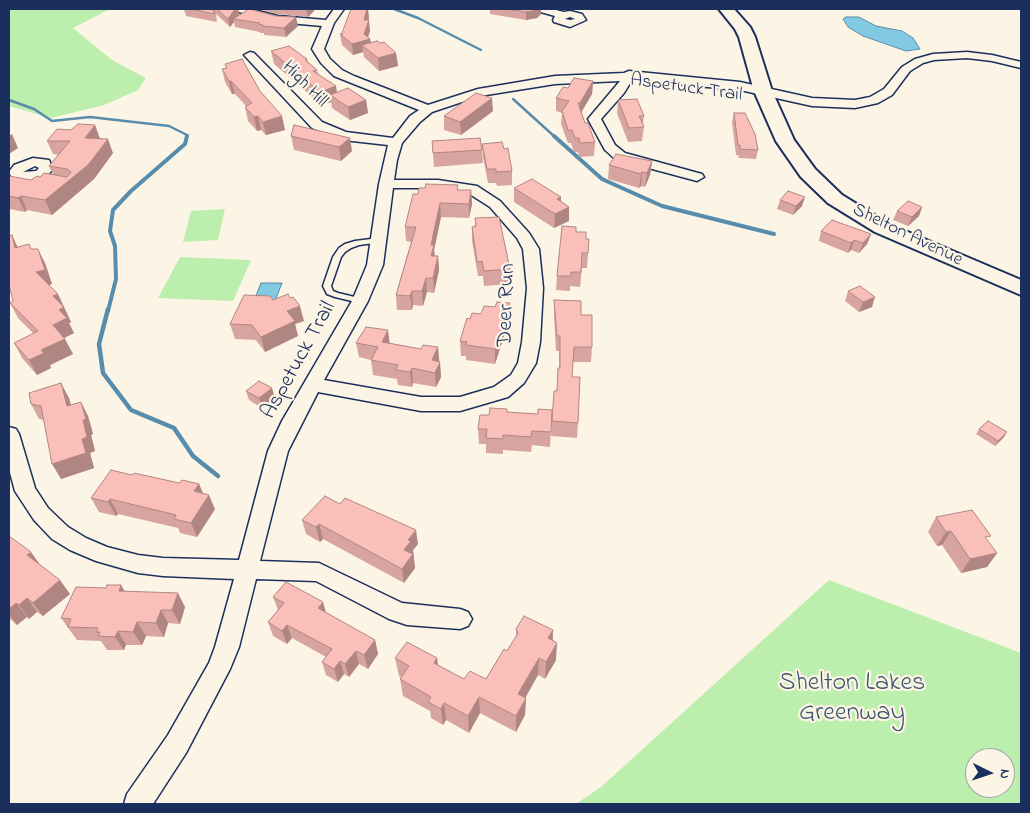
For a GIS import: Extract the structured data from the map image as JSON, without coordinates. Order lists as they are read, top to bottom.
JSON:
{
  "streets": {
    "main road": ["Shelton Avenue"],
    "street": ["High Hill", "Aspetuck Trail", "Deer Run"]
  },
  "crossings": [
    ["High Hill", "Aspetuck Trail"],
    ["Aspetuck Trail", "Shelton Avenue"],
    ["Aspetuck Trail", "Deer Run"]
  ],
  "parks": ["Shelton Lakes Greenway"],
  "north": "right"
}
